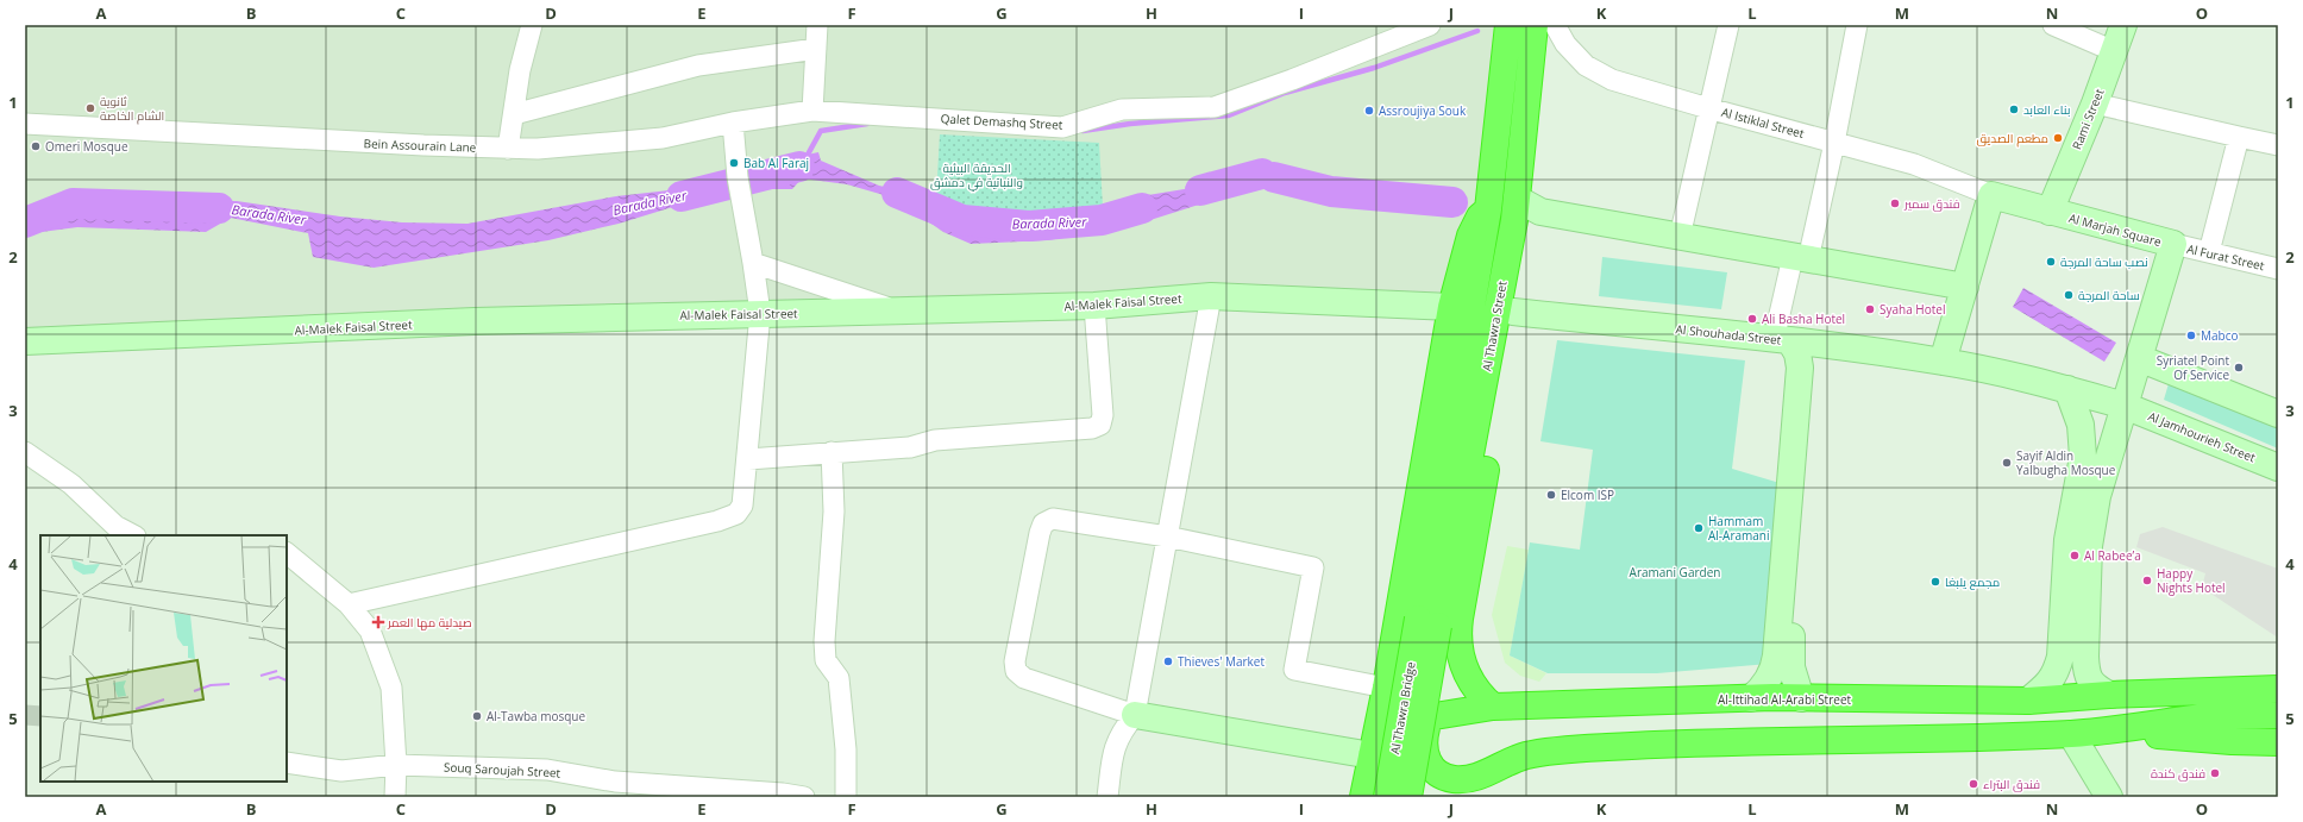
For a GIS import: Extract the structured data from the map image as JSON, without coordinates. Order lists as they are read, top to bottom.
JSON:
{
  "streets": {
    "highway": ["Al Thawra Street", "Al-Ittihad Al-Arabi Street", "Al Thawra Bridge"],
    "main road": [
      "Rami Street",
      "Al Marjah Square",
      "Al-Malek Faisal Street",
      "Al Shouhada Street",
      "Al Jamhourieh Street"
    ],
    "street": [
      "Qalet Demashq Street",
      "Al Istiklal Street",
      "Bein Assourain Lane",
      "Al Furat Street",
      "Souq Saroujah Street"
    ]
  },
  "crossings": [
    ["Rami Street", "Al Marjah Square"],
    ["Qalet Demashq Street", "Bein Assourain Lane"],
    ["Al Istiklal Street", "Al Marjah Square"],
    ["Al Marjah Square", "Al Furat Street"],
    ["Al Marjah Square", "Al Jamhourieh Street"],
    ["Al Marjah Square", "Al-Ittihad Al-Arabi Street"],
    ["Al Thawra Street", "Al Thawra Bridge"]
  ],
  "water": ["Barada River"],
  "parks": ["الحديقة البيئية والنباتية في دمشق", "Aramani Garden"],
  "places": {
    "other": [
      "ثانوية الشام الخاصة",
      "بناء العابد",
      "Assroujiya Souk",
      "مطعم الصديق",
      "Omeri Mosque",
      "Bab Al Faraj",
      "فندق سمير",
      "نصب ساحة المرجة",
      "ساحة المرجة",
      "Syaha Hotel",
      "Ali Basha Hotel",
      "Mabco",
      "Syriatel Point Of Service",
      "Sayif Aldin Yalbugha Mosque",
      "Elcom ISP",
      "Hammam Al-Aramani",
      "Al Rabee’a",
      "Happy Nights Hotel",
      "مجمع يلبغا",
      "Thieves' Market",
      "Al-Tawba mosque",
      "فندق كندة",
      "فندق البتراء"
    ],
    "health": ["صيدلية مها العمر"]
  },
  "grid": {
    "columns": [
      "A",
      "B",
      "C",
      "D",
      "E",
      "F",
      "G",
      "H",
      "I",
      "J",
      "K",
      "L",
      "M",
      "N",
      "O"
    ],
    "rows": [
      "1",
      "2",
      "3",
      "4",
      "5"
    ]
  }
}
